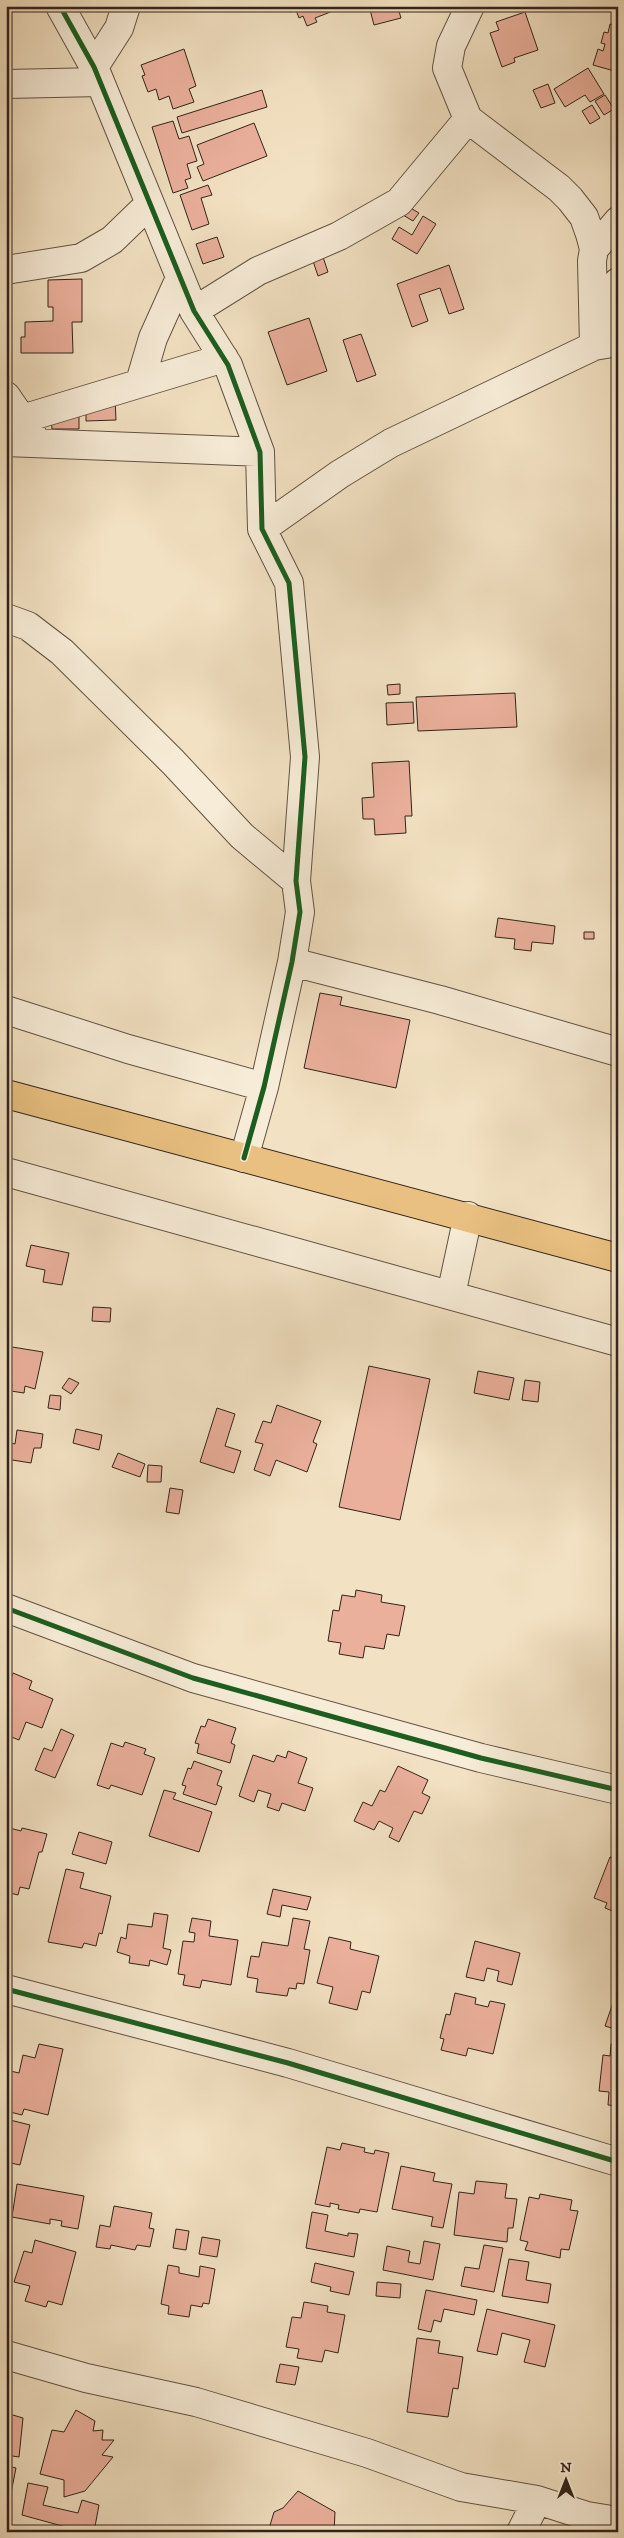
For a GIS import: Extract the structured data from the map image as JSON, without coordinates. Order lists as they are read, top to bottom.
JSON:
{
  "north": "top"
}
